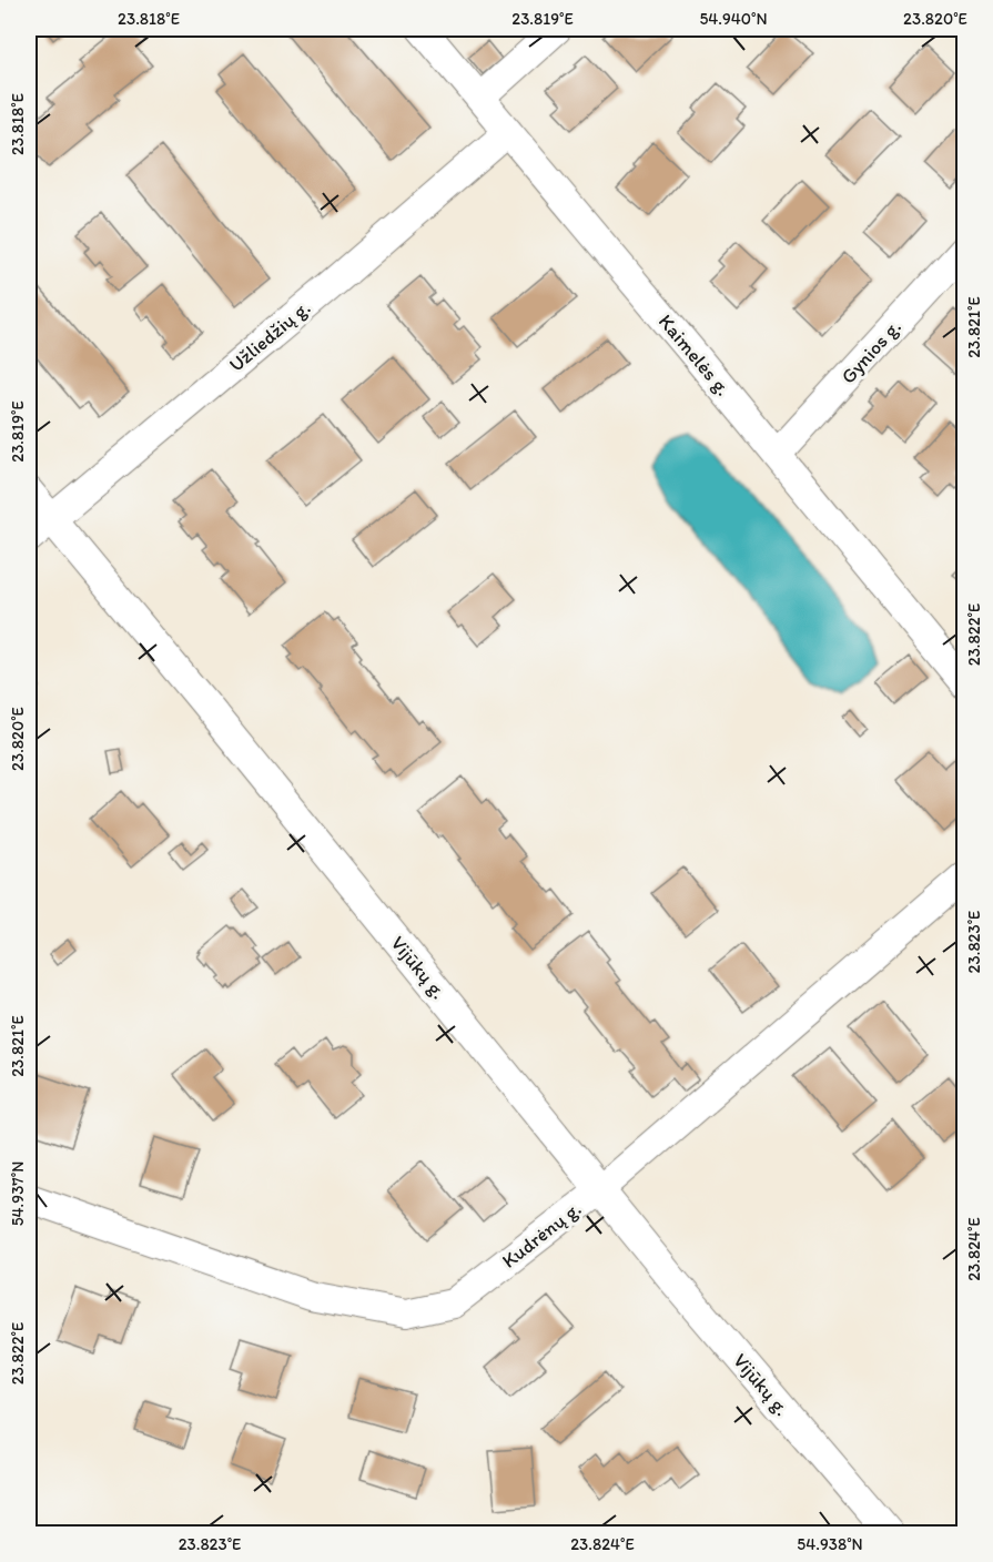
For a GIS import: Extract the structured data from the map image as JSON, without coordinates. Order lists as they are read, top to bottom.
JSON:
{
  "streets": {
    "street": [
      "Užliedžių g.",
      "Gynios g.",
      "Kaimelės g.",
      "Vijūkų g.",
      "Kudrėnų g."
    ]
  },
  "crossings": [
    ["Užliedžių g.", "Kaimelės g."],
    ["Užliedžių g.", "Vijūkų g."],
    ["Gynios g.", "Kaimelės g."],
    ["Vijūkų g.", "Kudrėnų g."]
  ],
  "coordinates": [
    "23.818°E",
    "23.819°E",
    "54.940°N",
    "23.820°E",
    "23.821°E",
    "23.822°E",
    "23.823°E",
    "54.937°N",
    "23.824°E",
    "54.938°N"
  ]
}
